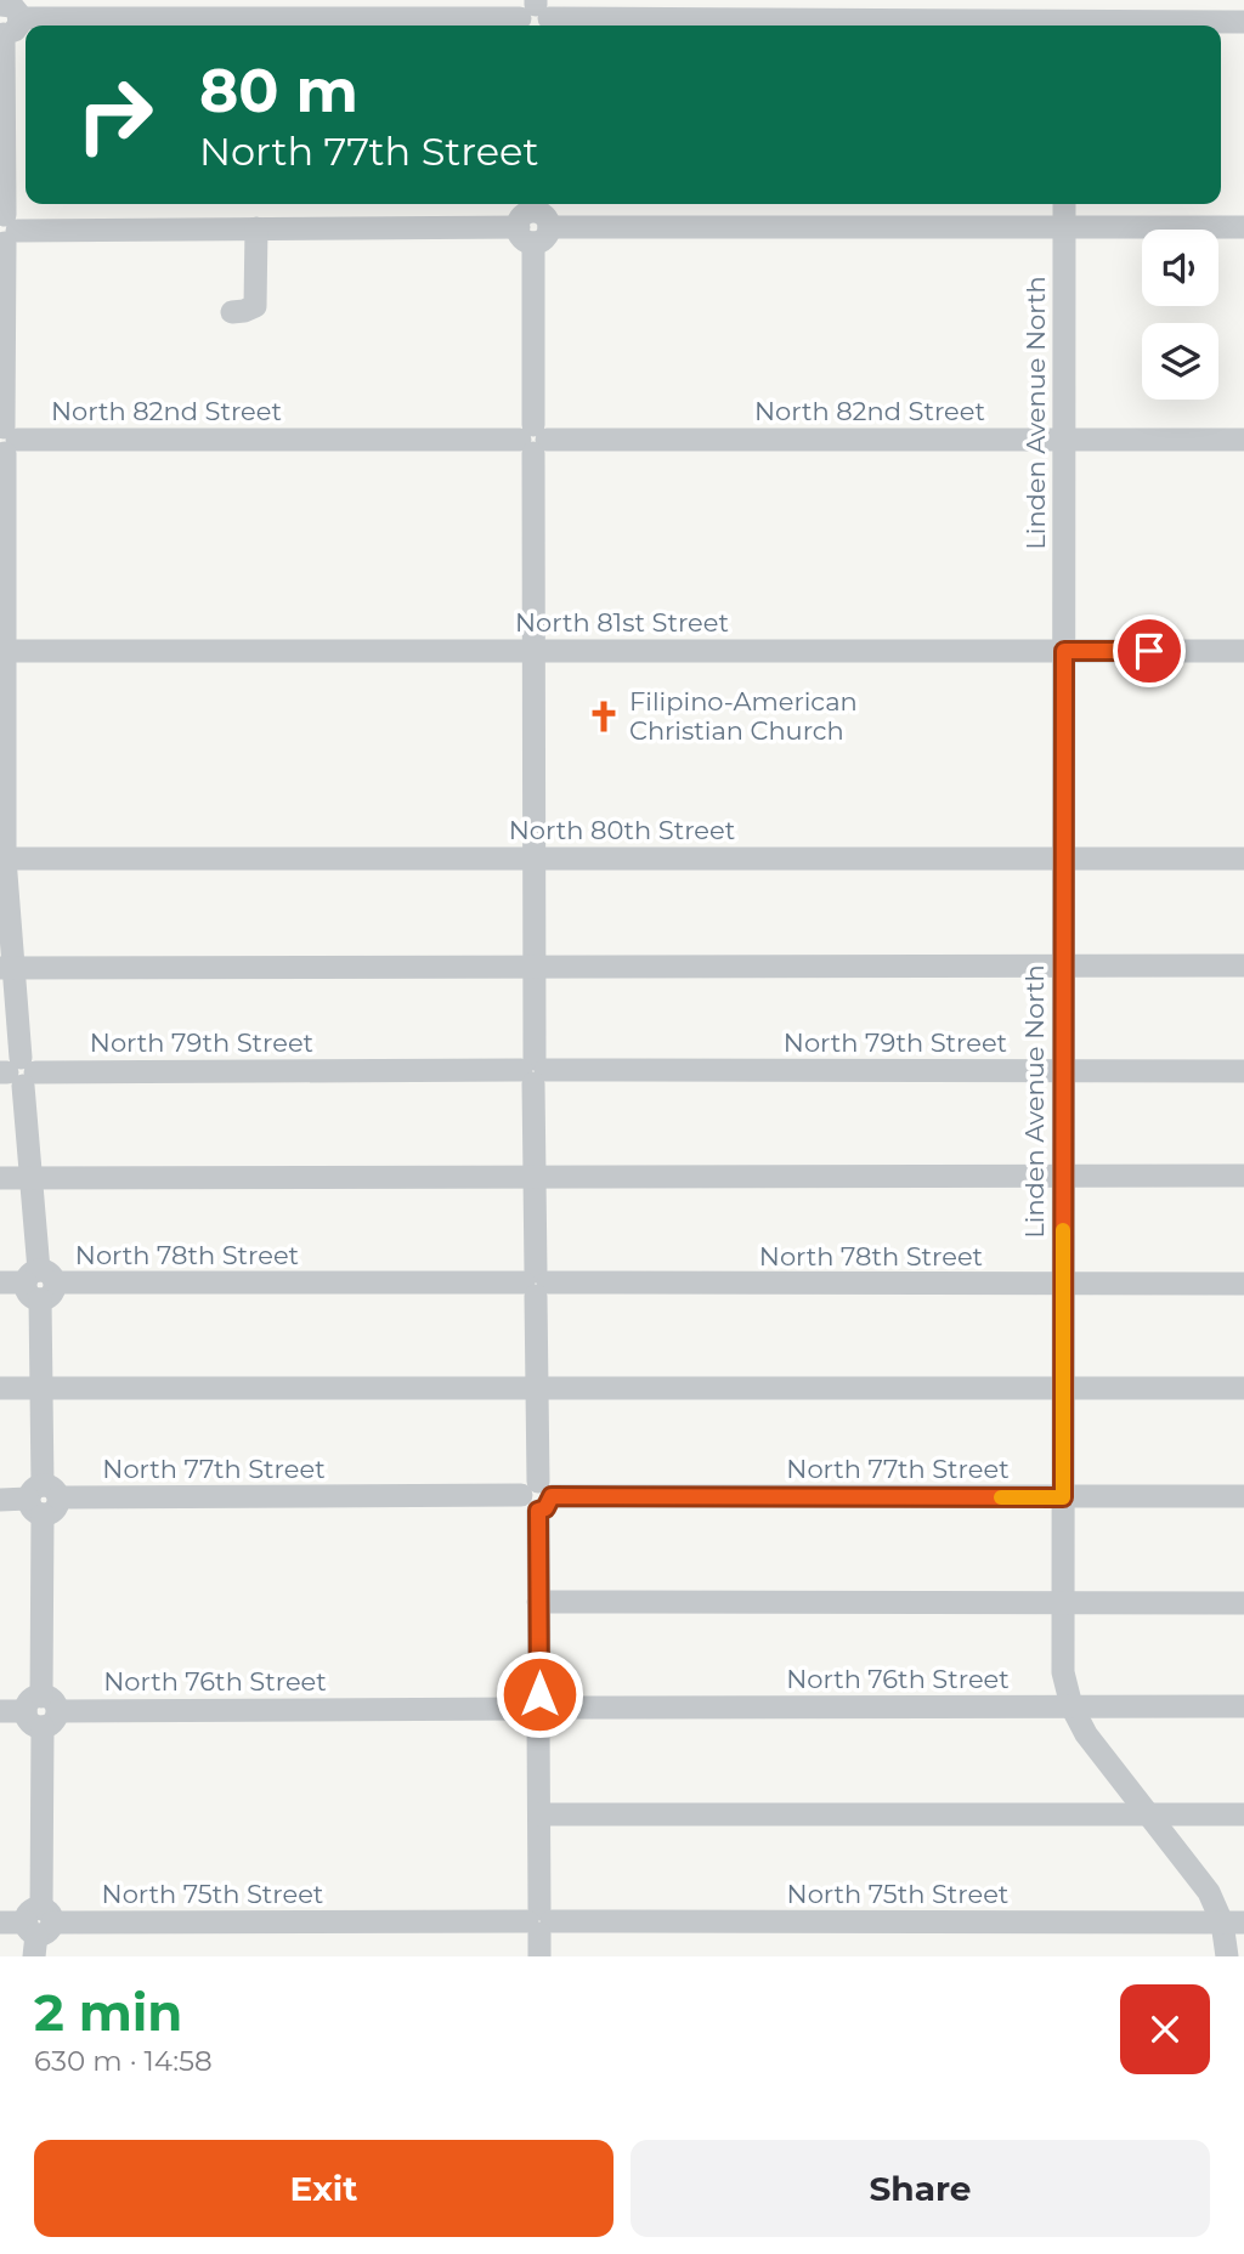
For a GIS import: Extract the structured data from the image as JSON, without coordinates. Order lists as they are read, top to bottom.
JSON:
{
  "streets": {
    "street": [
      "North 82nd Street",
      "Linden Avenue North",
      "North 81st Street",
      "North 80th Street",
      "North 79th Street",
      "North 78th Street",
      "North 77th Street",
      "North 76th Street",
      "North 75th Street"
    ]
  },
  "crossings": [
    ["North 82nd Street", "Linden Avenue North"],
    ["Linden Avenue North", "North 81st Street"],
    ["Linden Avenue North", "North 80th Street"],
    ["Linden Avenue North", "North 79th Street"],
    ["Linden Avenue North", "North 78th Street"],
    ["Linden Avenue North", "North 77th Street"],
    ["Linden Avenue North", "North 76th Street"],
    ["Linden Avenue North", "North 75th Street"]
  ],
  "places": {
    "church": ["Filipino-American Christian Church"]
  },
  "page": {
    "turn": ["80 m", "North 77th Street"],
    "heading": ["2 min", "630 m · 14:58"],
    "buttons": ["Exit", "Share"]
  }
}
